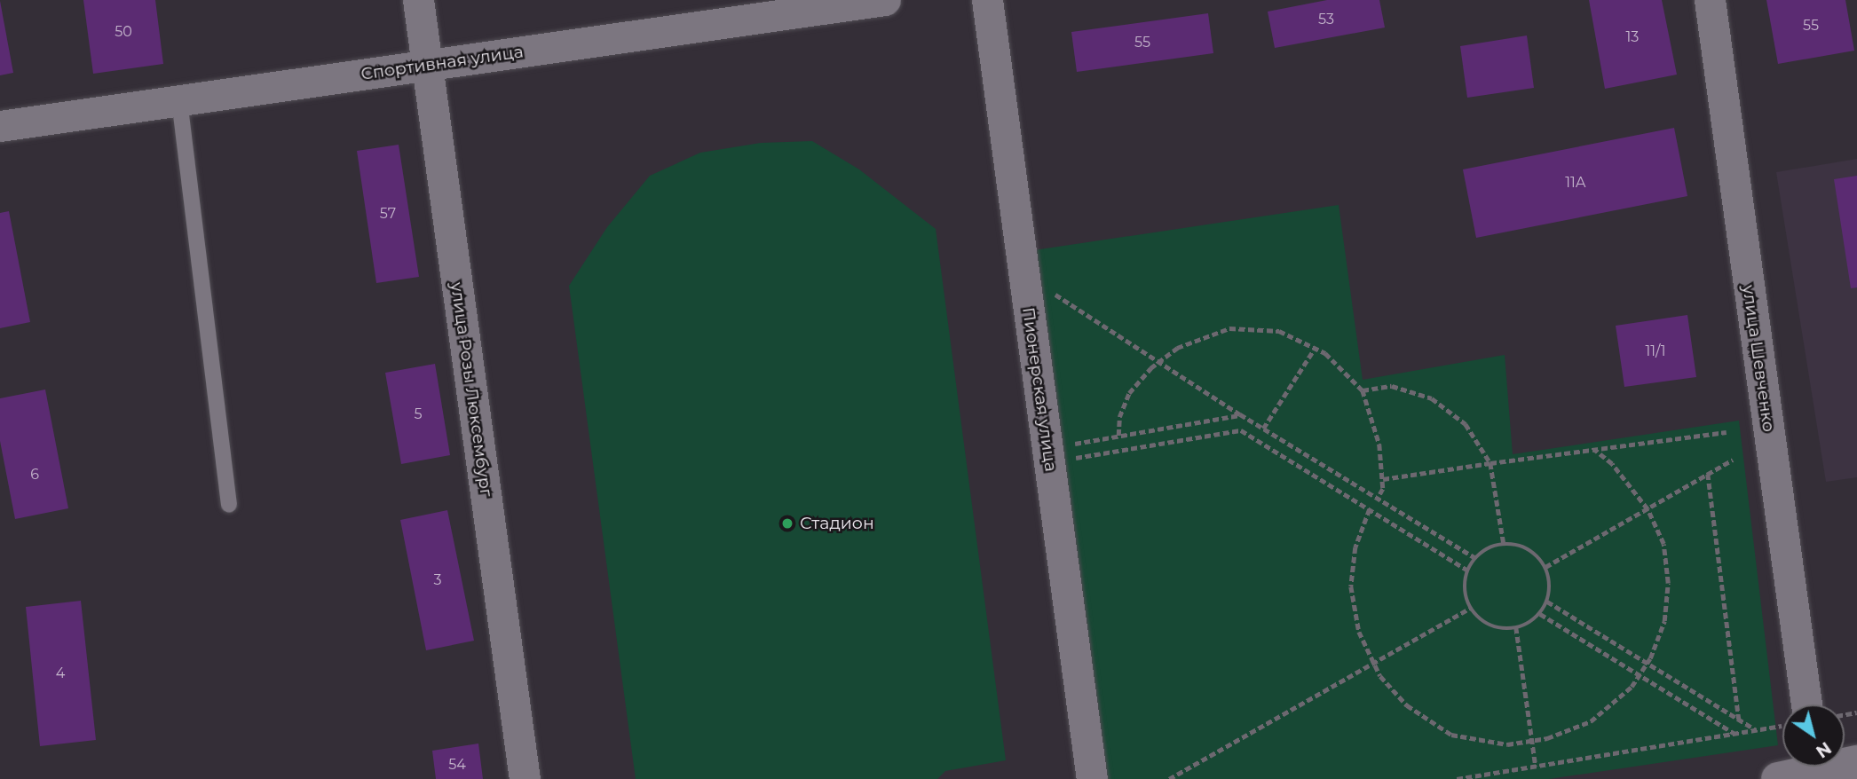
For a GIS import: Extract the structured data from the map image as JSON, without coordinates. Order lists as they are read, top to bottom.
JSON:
{
  "streets": {
    "street": [
      "Спортивная улица",
      "улица Шевченко",
      "улица Розы Люксембург",
      "Пионерская улица"
    ]
  },
  "crossings": [
    ["Спортивная улица", "улица Розы Люксембург"]
  ],
  "places": ["Стадион"],
  "house_numbers": [
    "53",
    "55",
    "50",
    "13",
    "55",
    "11А",
    "57",
    "11/1",
    "5",
    "6",
    "3",
    "4",
    "54"
  ],
  "north": "bottom right"
}
